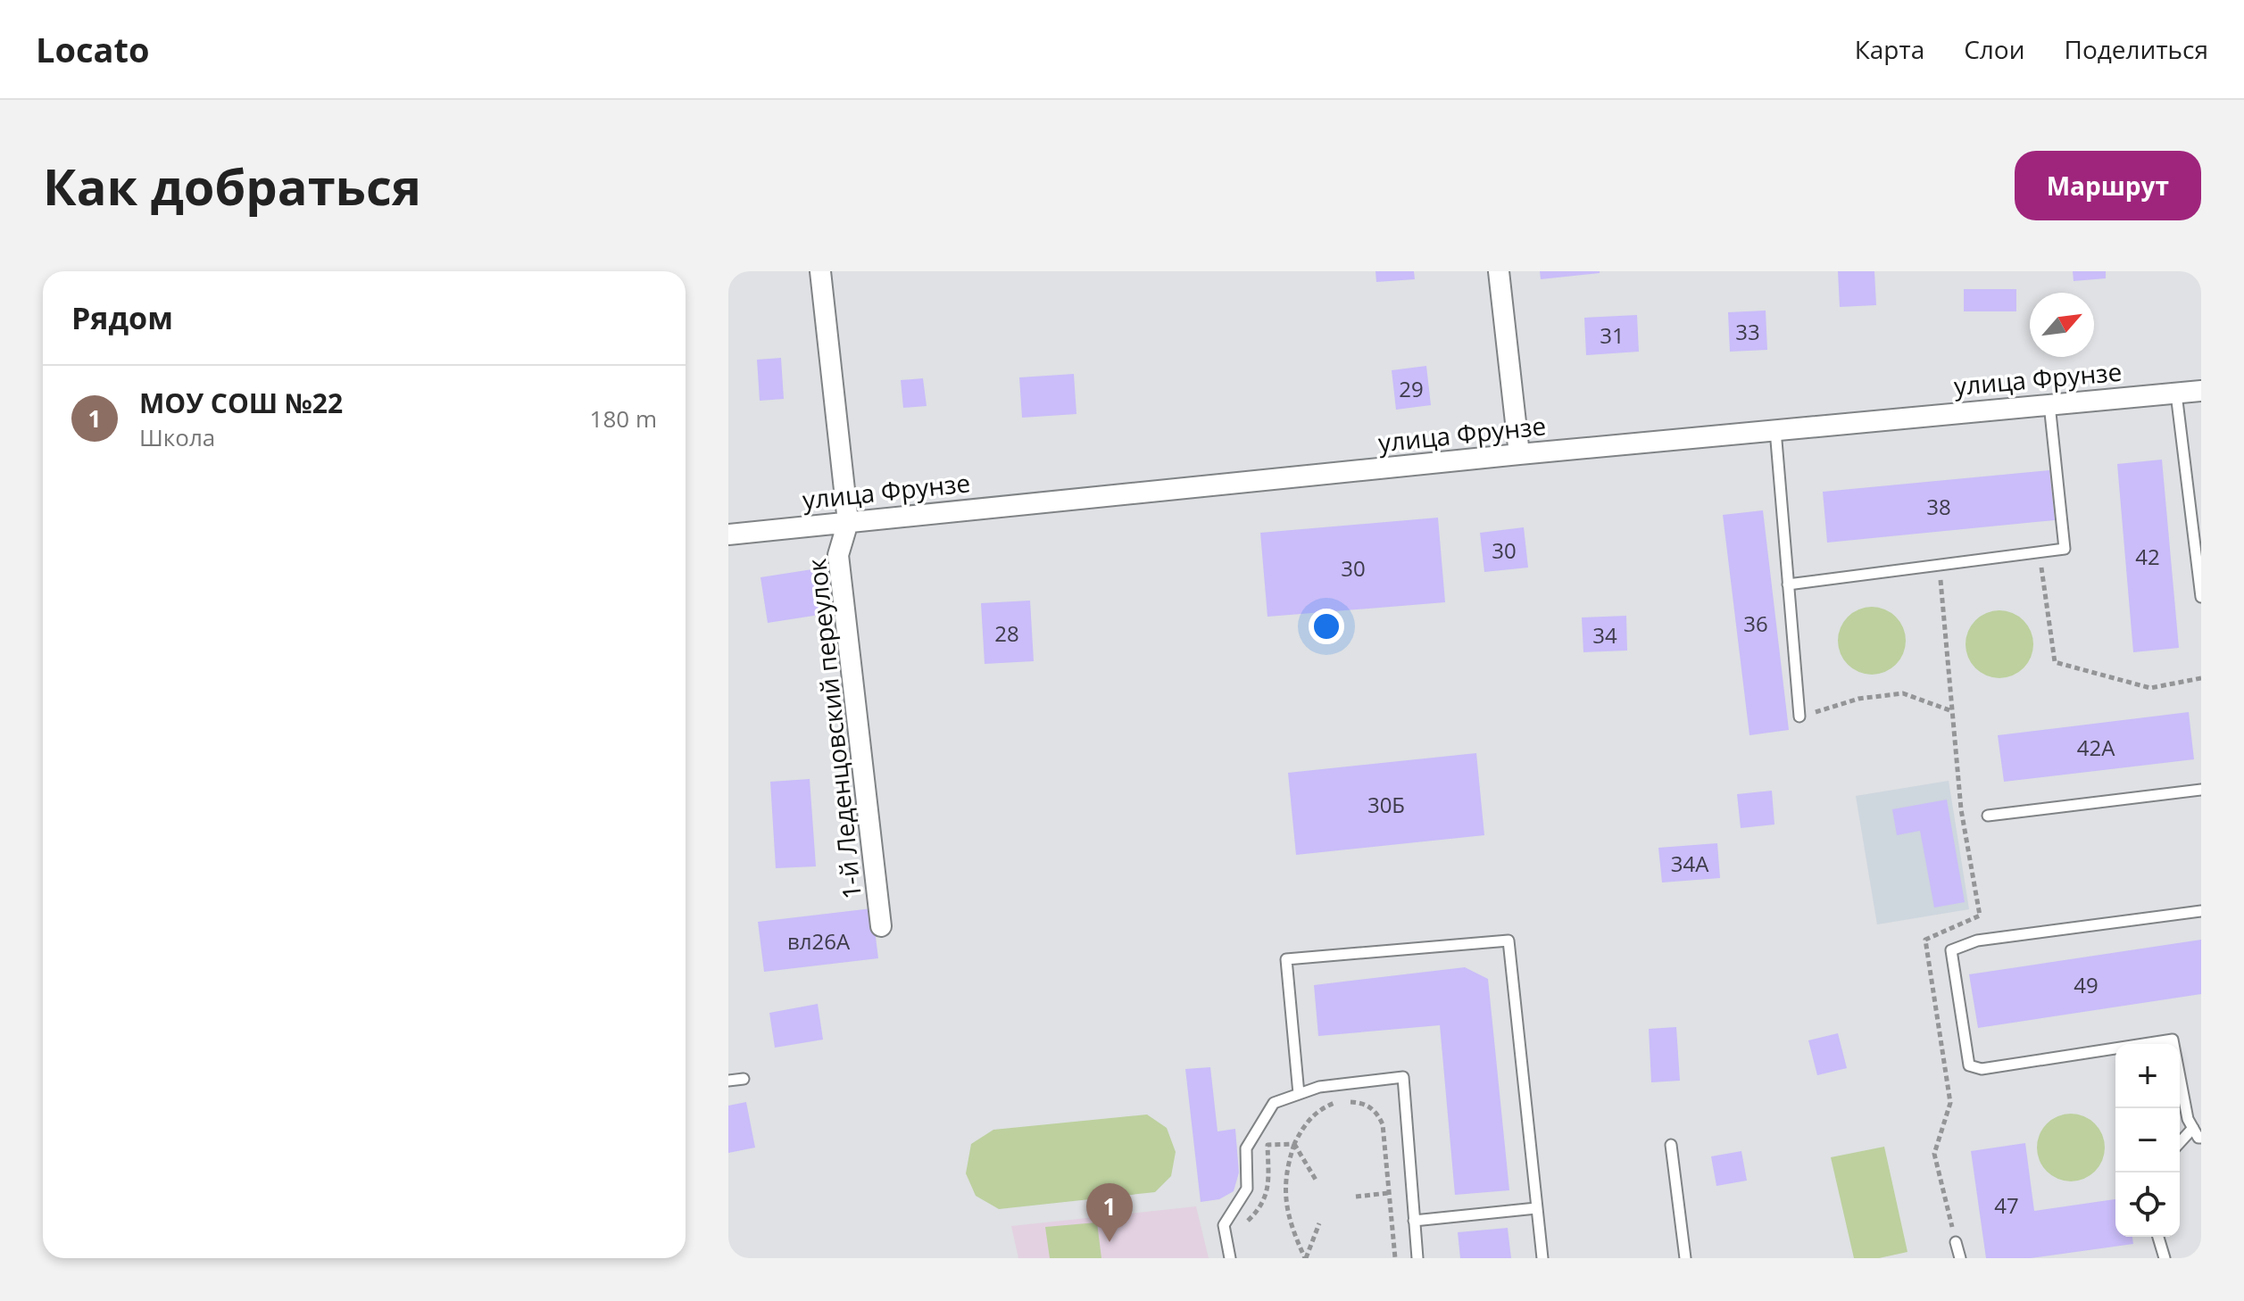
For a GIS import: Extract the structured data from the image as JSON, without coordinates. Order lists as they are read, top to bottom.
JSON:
{
  "streets": {
    "street": ["улица Фрунзе", "1-й Леденцовский переулок"]
  },
  "crossings": [
    ["улица Фрунзе", "1-й Леденцовский переулок"]
  ],
  "house_numbers": [
    "33",
    "31",
    "29",
    "38",
    "30",
    "42",
    "30",
    "36",
    "28",
    "34",
    "42А",
    "30Б",
    "34А",
    "вл26А",
    "49",
    "47"
  ],
  "north": "top right",
  "page": {
    "header": "Locato",
    "nav": ["Карта", "Слои", "Поделиться"],
    "buttons": "Маршрут",
    "title": "Как добраться",
    "heading": "Рядом",
    "list": [
      {
        "mark": "1",
        "name": "МОУ СОШ №22",
        "note": "Школа",
        "value": "180 m"
      }
    ],
    "map_buttons": ["+", "−"],
    "pins": "1"
  }
}
